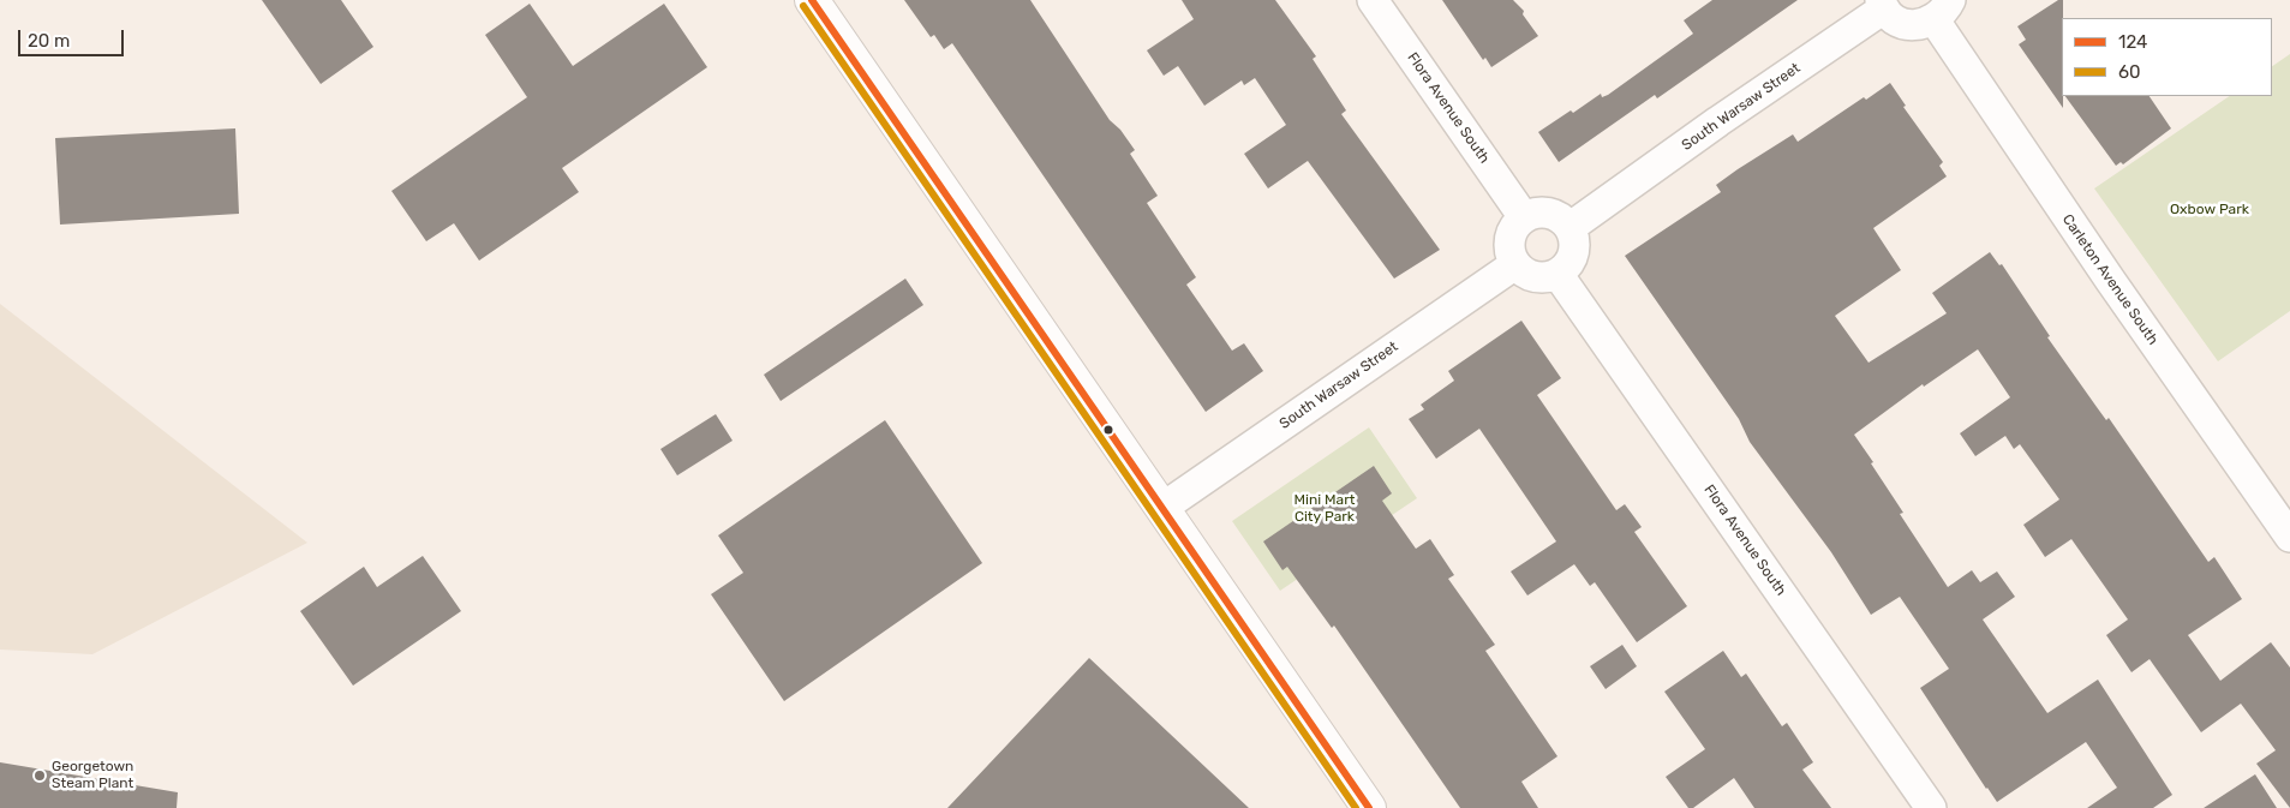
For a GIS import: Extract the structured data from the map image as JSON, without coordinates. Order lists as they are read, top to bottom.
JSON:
{
  "streets": {
    "street": ["South Warsaw Street", "Flora Avenue South", "Carleton Avenue South"]
  },
  "crossings": [
    ["South Warsaw Street", "Flora Avenue South"]
  ],
  "parks": ["Oxbow Park", "Mini Mart City Park"],
  "places": ["Georgetown Steam Plant"],
  "lines": ["transit line 124", "transit line 60"],
  "legend": ["124", "60"],
  "scale_bar": "20 m"
}
